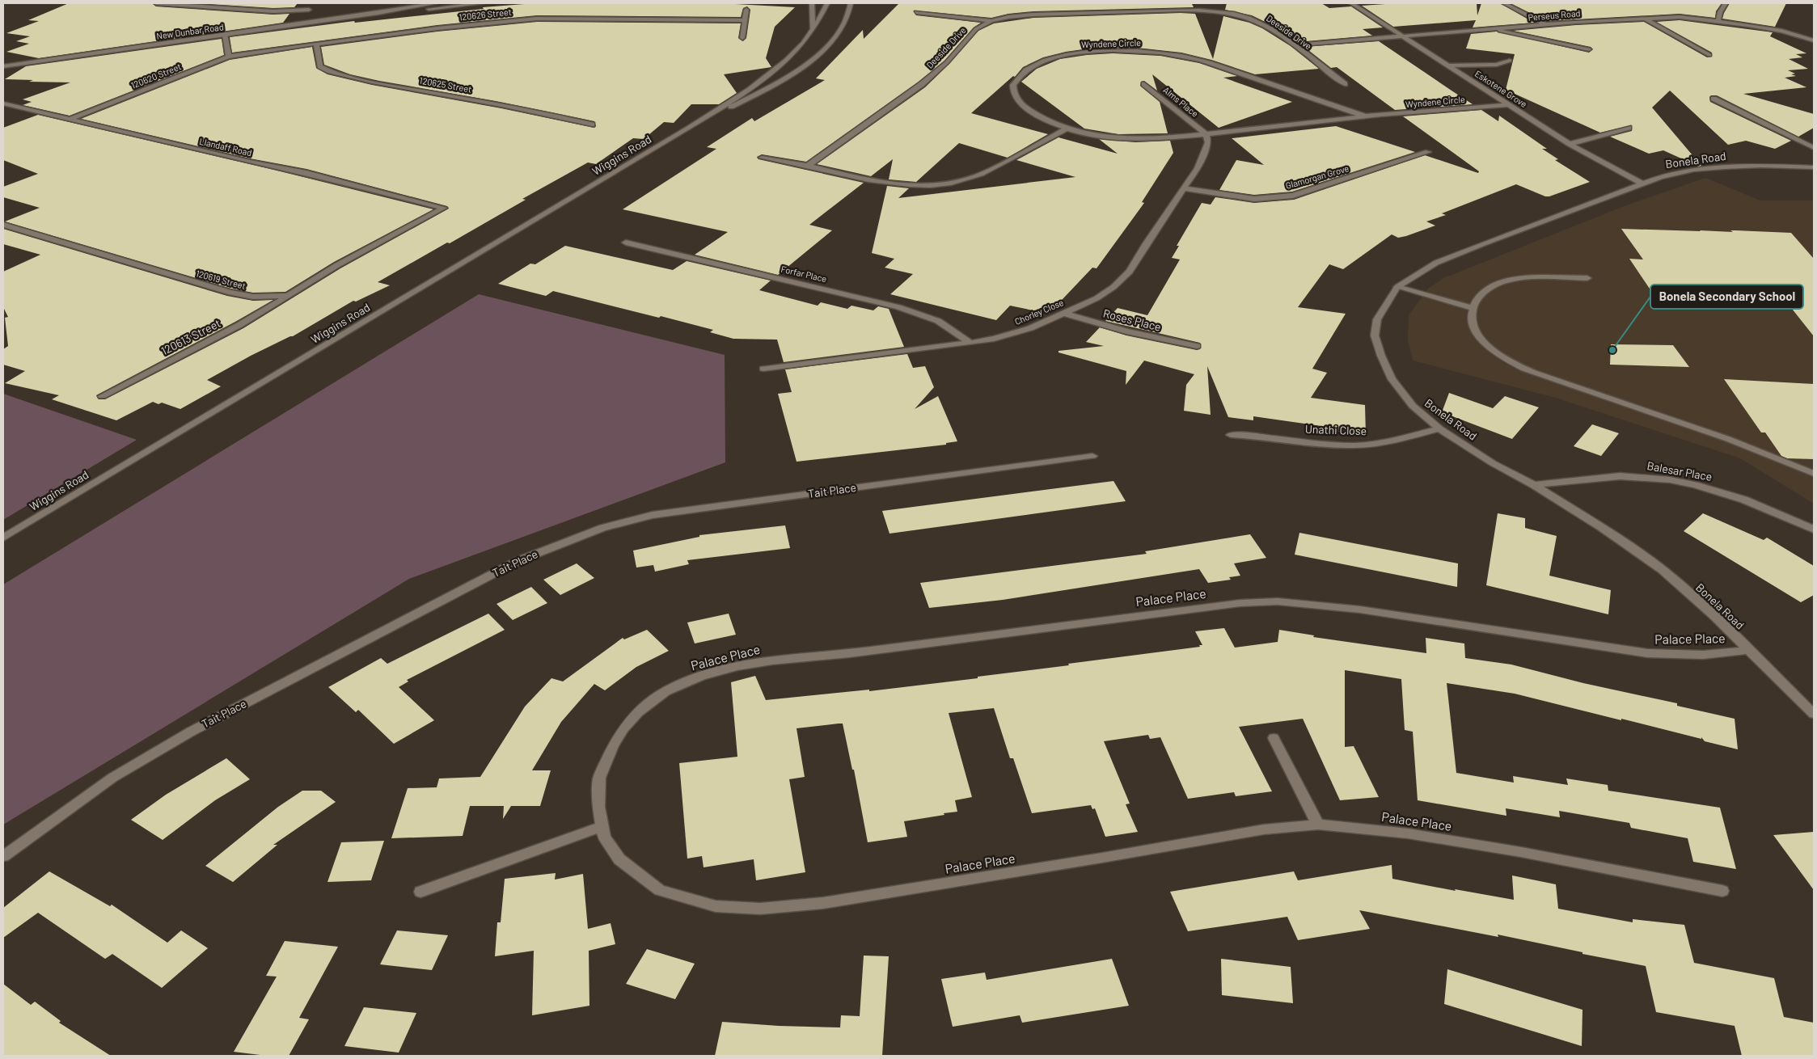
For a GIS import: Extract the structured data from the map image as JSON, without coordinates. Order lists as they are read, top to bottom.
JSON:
{
  "streets": {
    "street": [
      "120626 Street",
      "Perseus Road",
      "New Dunbar Road",
      "Deeside Drive",
      "Wyndene Circle",
      "120620 Street",
      "120625 Street",
      "Eskotene Grove",
      "Alms Place",
      "Llandaff Road",
      "Wiggins Road",
      "Bonela Road",
      "Glamorgan Grove",
      "Forfar Place",
      "120619 Street",
      "Chorley Close",
      "Roses Place",
      "120613 Street",
      "Unathi Close",
      "Balesar Place",
      "Tait Place",
      "Palace Place"
    ]
  },
  "crossings": [
    ["120626 Street", "120620 Street"],
    ["120626 Street", "120625 Street"],
    ["Perseus Road", "Deeside Drive"],
    ["Perseus Road", "Eskotene Grove"],
    ["Wyndene Circle", "Eskotene Grove"],
    ["Wyndene Circle", "Alms Place"],
    ["Wyndene Circle", "Chorley Close"],
    ["120620 Street", "Llandaff Road"],
    ["Eskotene Grove", "Bonela Road"],
    ["Alms Place", "Chorley Close"],
    ["Llandaff Road", "120619 Street"],
    ["Llandaff Road", "120613 Street"],
    ["Bonela Road", "Unathi Close"],
    ["Bonela Road", "Balesar Place"],
    ["Bonela Road", "Palace Place"],
    ["Glamorgan Grove", "Chorley Close"],
    ["Forfar Place", "Chorley Close"],
    ["120619 Street", "120613 Street"],
    ["Chorley Close", "Roses Place"]
  ],
  "places": ["Bonela Secondary School"]
}
